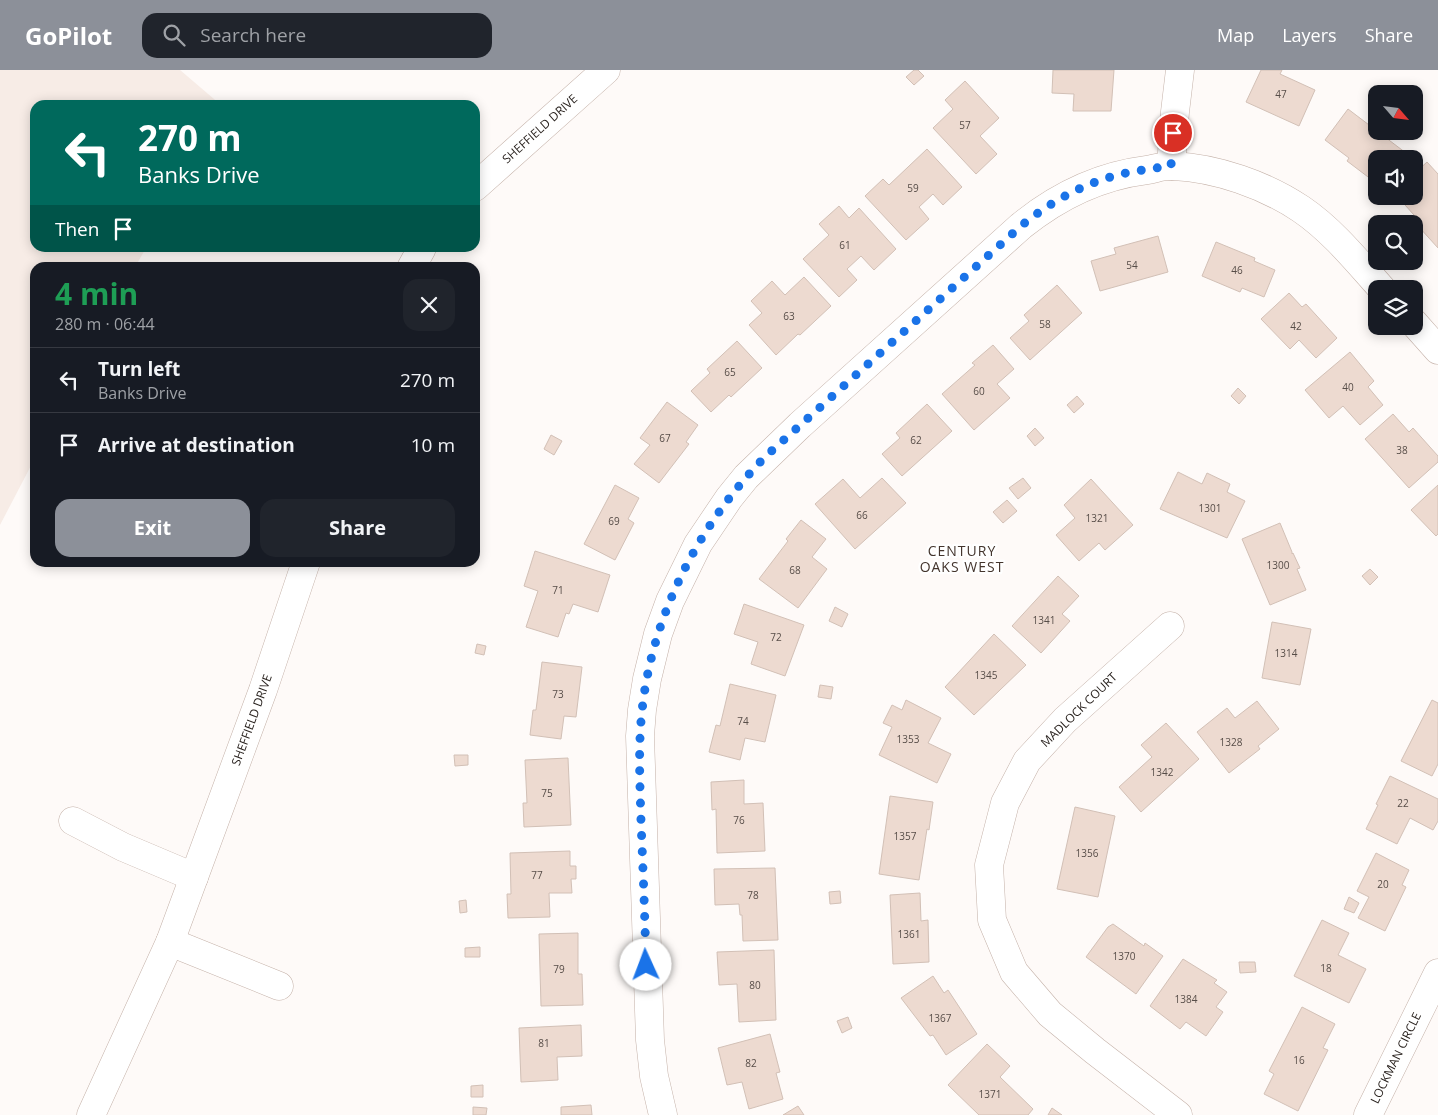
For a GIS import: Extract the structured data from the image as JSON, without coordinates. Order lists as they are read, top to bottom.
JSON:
{
  "streets": {
    "street": ["SHEFFIELD DRIVE", "MADLOCK COURT", "LOCKMAN CIRCLE"]
  },
  "districts": ["CENTURY OAKS WEST"],
  "house_numbers": [
    "47",
    "57",
    "59",
    "61",
    "54",
    "46",
    "63",
    "58",
    "42",
    "65",
    "40",
    "60",
    "67",
    "62",
    "38",
    "1301",
    "66",
    "1321",
    "69",
    "1300",
    "68",
    "71",
    "1341",
    "72",
    "1314",
    "1345",
    "73",
    "74",
    "1353",
    "1328",
    "1342",
    "75",
    "22",
    "76",
    "1357",
    "1356",
    "77",
    "20",
    "78",
    "1361",
    "1370",
    "18",
    "79",
    "80",
    "1384",
    "1367",
    "81",
    "16",
    "82",
    "1371"
  ],
  "north": "bottom right",
  "page": {
    "header": "GoPilot",
    "search": "Search here",
    "nav": ["Map", "Layers", "Share"],
    "turn": ["270 m", "Banks Drive"],
    "then": "Then",
    "heading": ["4 min", "280 m · 06:44"],
    "list": [
      {
        "name": "Turn left",
        "note": "Banks Drive",
        "value": "270 m"
      },
      {
        "name": "Arrive at destination",
        "value": "10 m"
      }
    ],
    "buttons": ["Exit", "Share"]
  }
}
